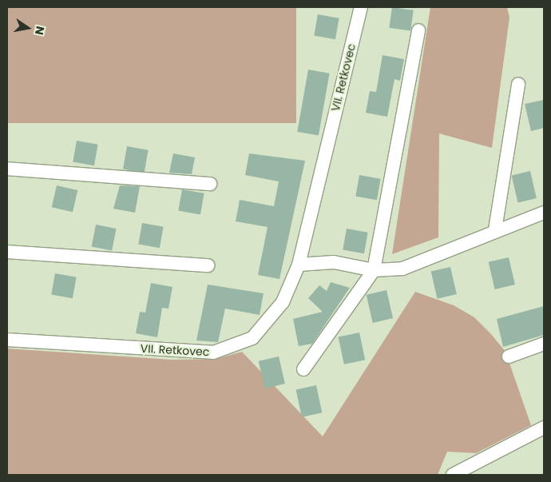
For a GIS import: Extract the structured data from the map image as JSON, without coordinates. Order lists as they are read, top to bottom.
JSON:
{
  "streets": {
    "street": ["VII. Retkovec"]
  },
  "north": "right"
}
